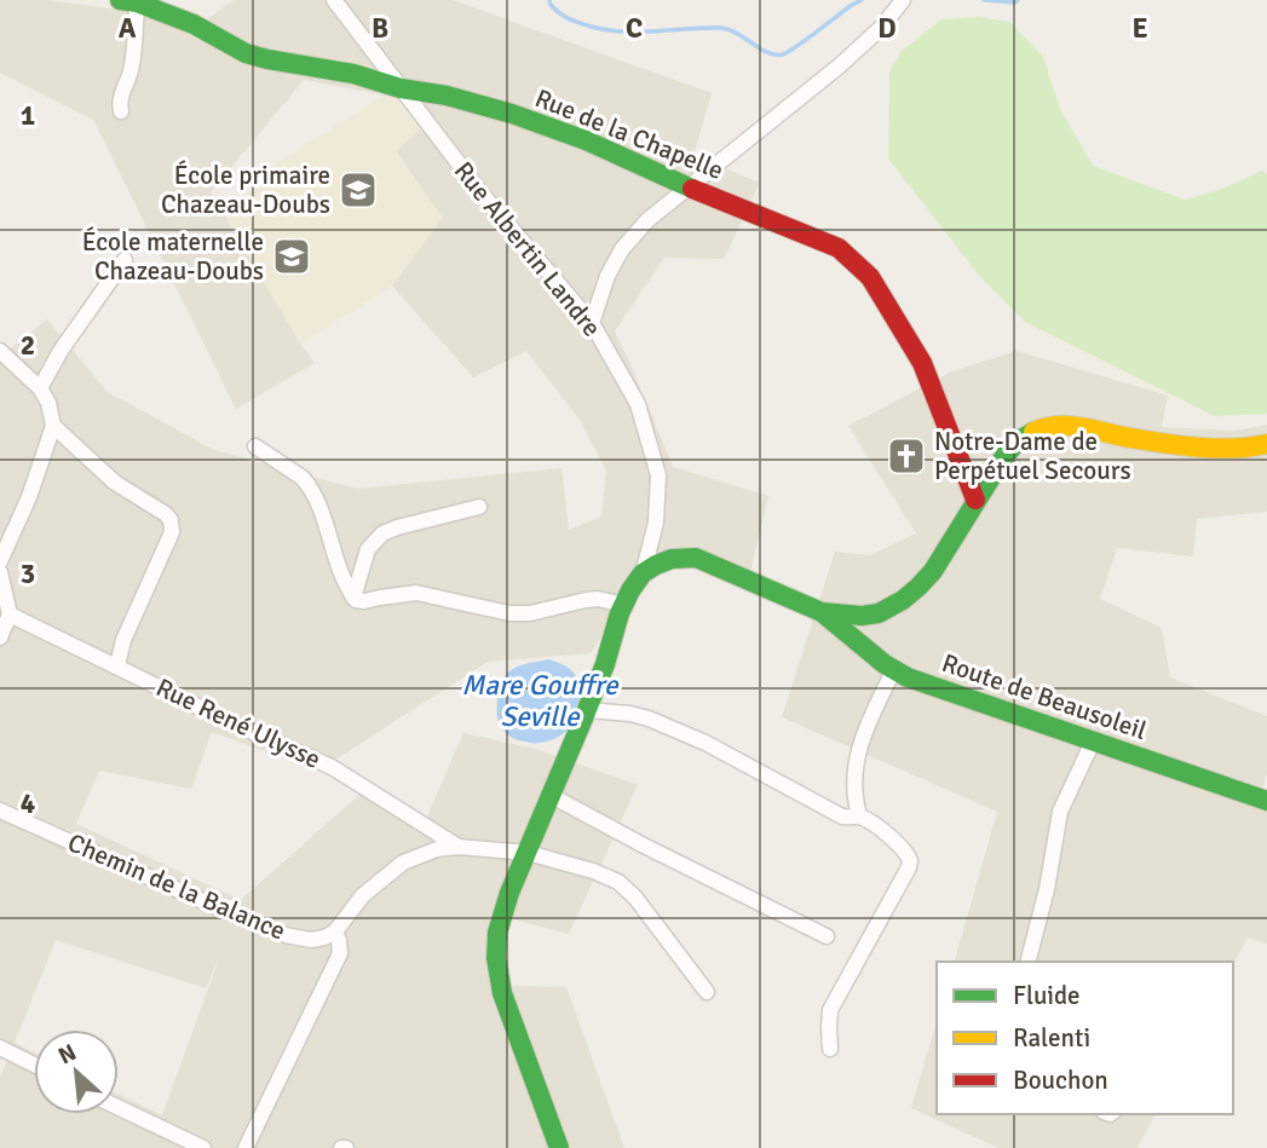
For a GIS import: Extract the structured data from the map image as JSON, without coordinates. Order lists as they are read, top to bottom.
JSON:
{
  "streets": {
    "street": [
      "Rue de la Chapelle",
      "Rue Albertin Landre",
      "Route de Beausoleil",
      "Rue René Ulysse",
      "Chemin de la Balance"
    ]
  },
  "crossings": [
    ["Rue de la Chapelle", "Rue Albertin Landre"]
  ],
  "water": ["Mare Gouffre Seville"],
  "places": {
    "school or university": ["École primaire Chazeau-Doubs", "École maternelle Chazeau-Doubs"],
    "church": ["Notre-Dame de Perpétuel Secours"]
  },
  "legend": ["Fluide", "Ralenti", "Bouchon"],
  "north": "top left",
  "grid": {
    "columns": [
      "A",
      "B",
      "C",
      "D",
      "E"
    ],
    "rows": [
      "1",
      "2",
      "3",
      "4"
    ]
  }
}
